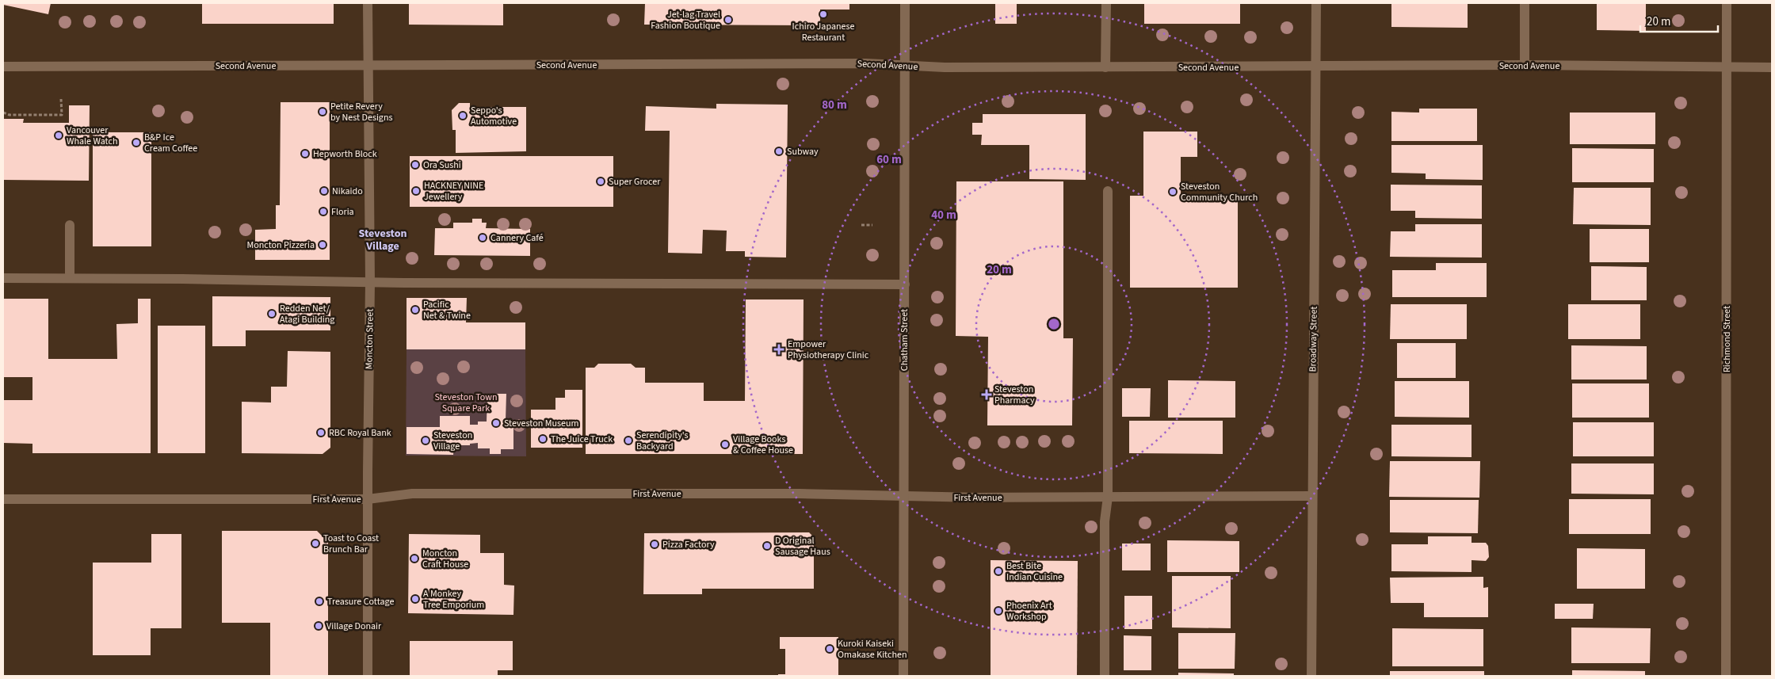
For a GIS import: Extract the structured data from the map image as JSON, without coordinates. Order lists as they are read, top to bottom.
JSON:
{
  "streets": {
    "street": [
      "Second Avenue",
      "Moncton Street",
      "Broadway Street",
      "Richmond Street",
      "Chatham Street",
      "First Avenue"
    ]
  },
  "crossings": [
    ["Second Avenue", "Moncton Street"],
    ["Second Avenue", "Broadway Street"],
    ["Second Avenue", "Richmond Street"],
    ["Second Avenue", "Chatham Street"],
    ["Moncton Street", "First Avenue"],
    ["Broadway Street", "First Avenue"],
    ["Chatham Street", "First Avenue"]
  ],
  "districts": ["Steveston Village"],
  "parks": ["Steveston Town Square Park"],
  "places": {
    "other": [
      "Ichiro Japanese Restaurant",
      "Jet-lag Travel Fashion Boutique",
      "Petite Revery by Nest Designs",
      "Seppo's Automotive",
      "Vancouver Whale Watch",
      "B&P Ice Cream Coffee",
      "Subway",
      "Hepworth Block",
      "Ora Sushi",
      "Super Grocer",
      "Nikaido",
      "HACKNEY NINE Jewellery",
      "Steveston Community Church",
      "Floria",
      "Cannery Café",
      "Moncton Pizzeria",
      "Pacific Net & Twine",
      "Redden Net/ Atagi Building",
      "Steveston Museum",
      "RBC Royal Bank",
      "The Juice Truck",
      "Steveston Village",
      "Serendipity's Backyard",
      "Village Books & Coffee House",
      "Toast to Coast Brunch Bar",
      "Pizza Factory",
      "D Original Sausage Haus",
      "Moncton Craft House",
      "Best Bite Indian Cuisine",
      "A Monkey Tree Emporium",
      "Treasure Cottage",
      "Phoenix Art Workshop",
      "Village Donair",
      "Kuroki Kaiseki Omakase Kitchen"
    ],
    "health": ["Empower Physiotherapy Clinic", "Steveston Pharmacy"]
  },
  "scale_bar": "20 m",
  "rings": [
    "80 m",
    "60 m",
    "40 m",
    "20 m"
  ]
}
